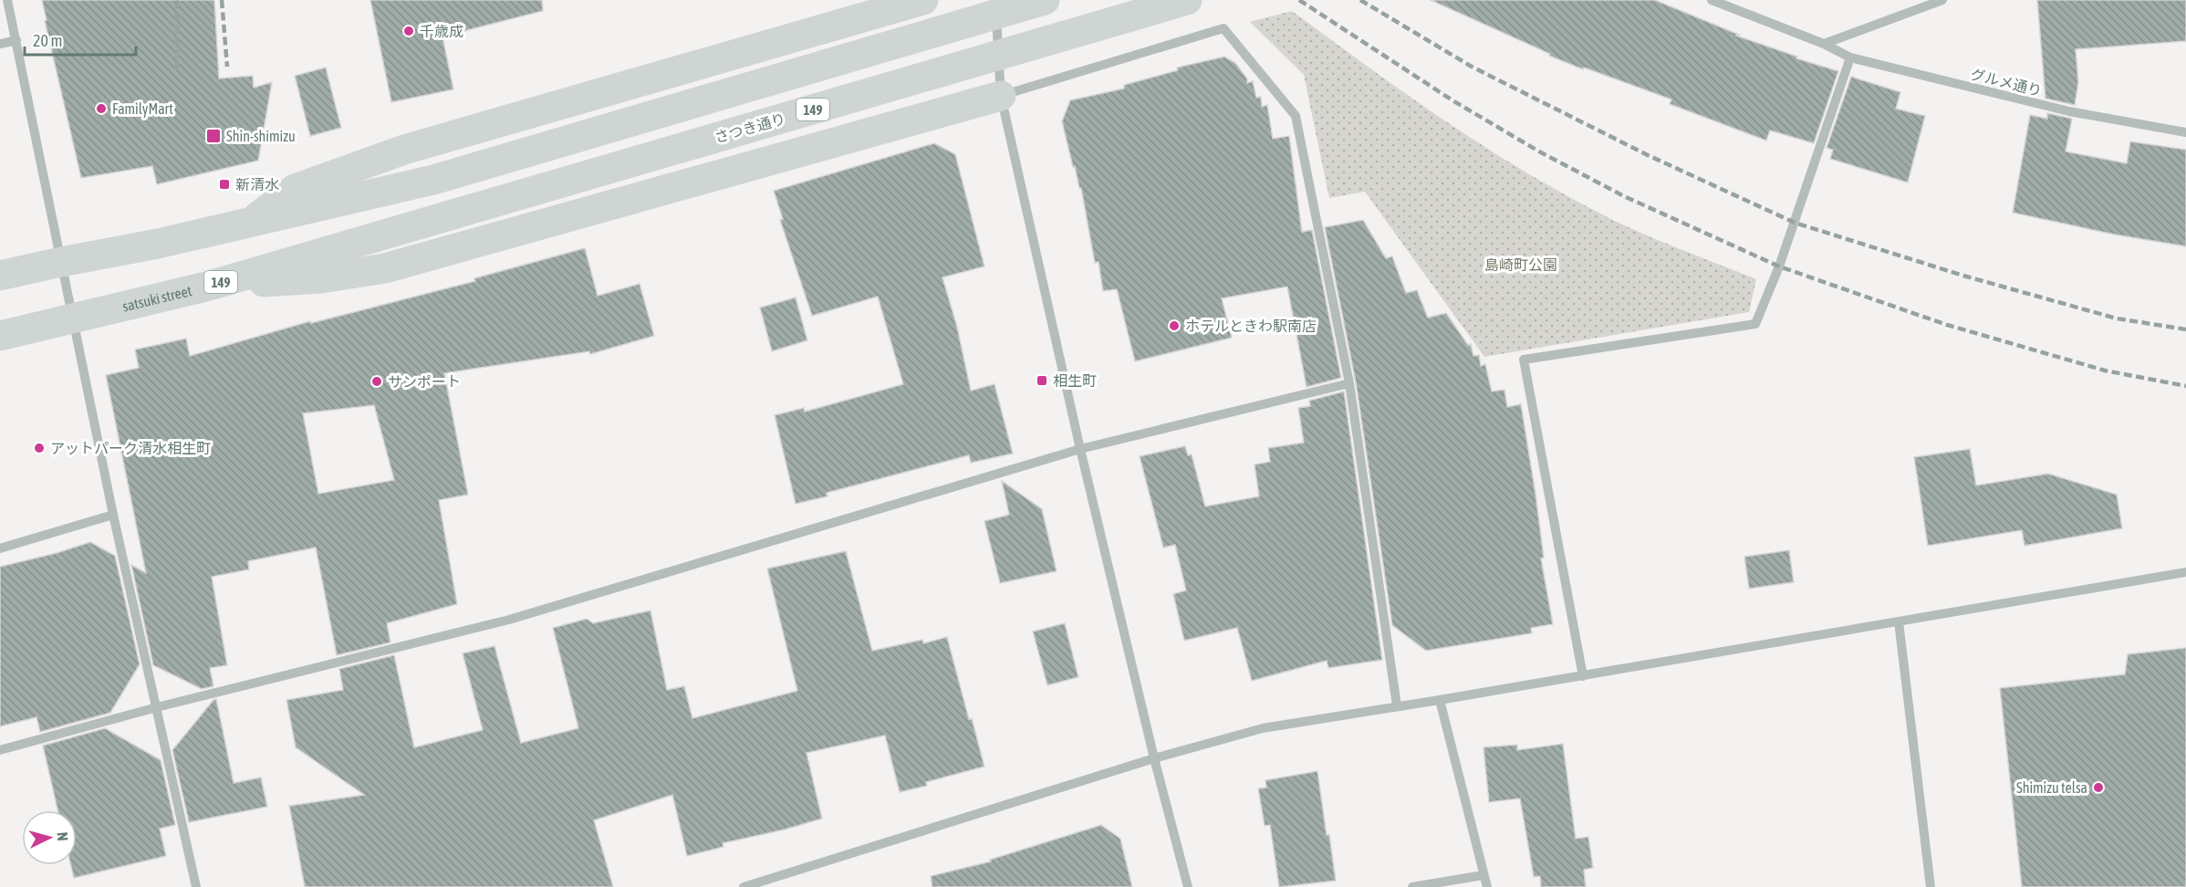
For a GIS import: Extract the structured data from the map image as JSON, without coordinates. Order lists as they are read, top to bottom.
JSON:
{
  "streets": {
    "highway": ["149", "さつき通り", "satsuki street"],
    "street": ["グルメ通り"]
  },
  "crossings": [
    ["さつき通り", "satsuki street"]
  ],
  "parks": ["島崎町公園"],
  "places": {
    "other": [
      "千歳成",
      "FamilyMart",
      "ホテルときわ駅南店",
      "サンポート",
      "アットパーク清水相生町",
      "Shimizu telsa"
    ],
    "transit": ["Shin-shimizu", "新清水", "相生町"]
  },
  "scale_bar": "20 m",
  "north": "right"
}
